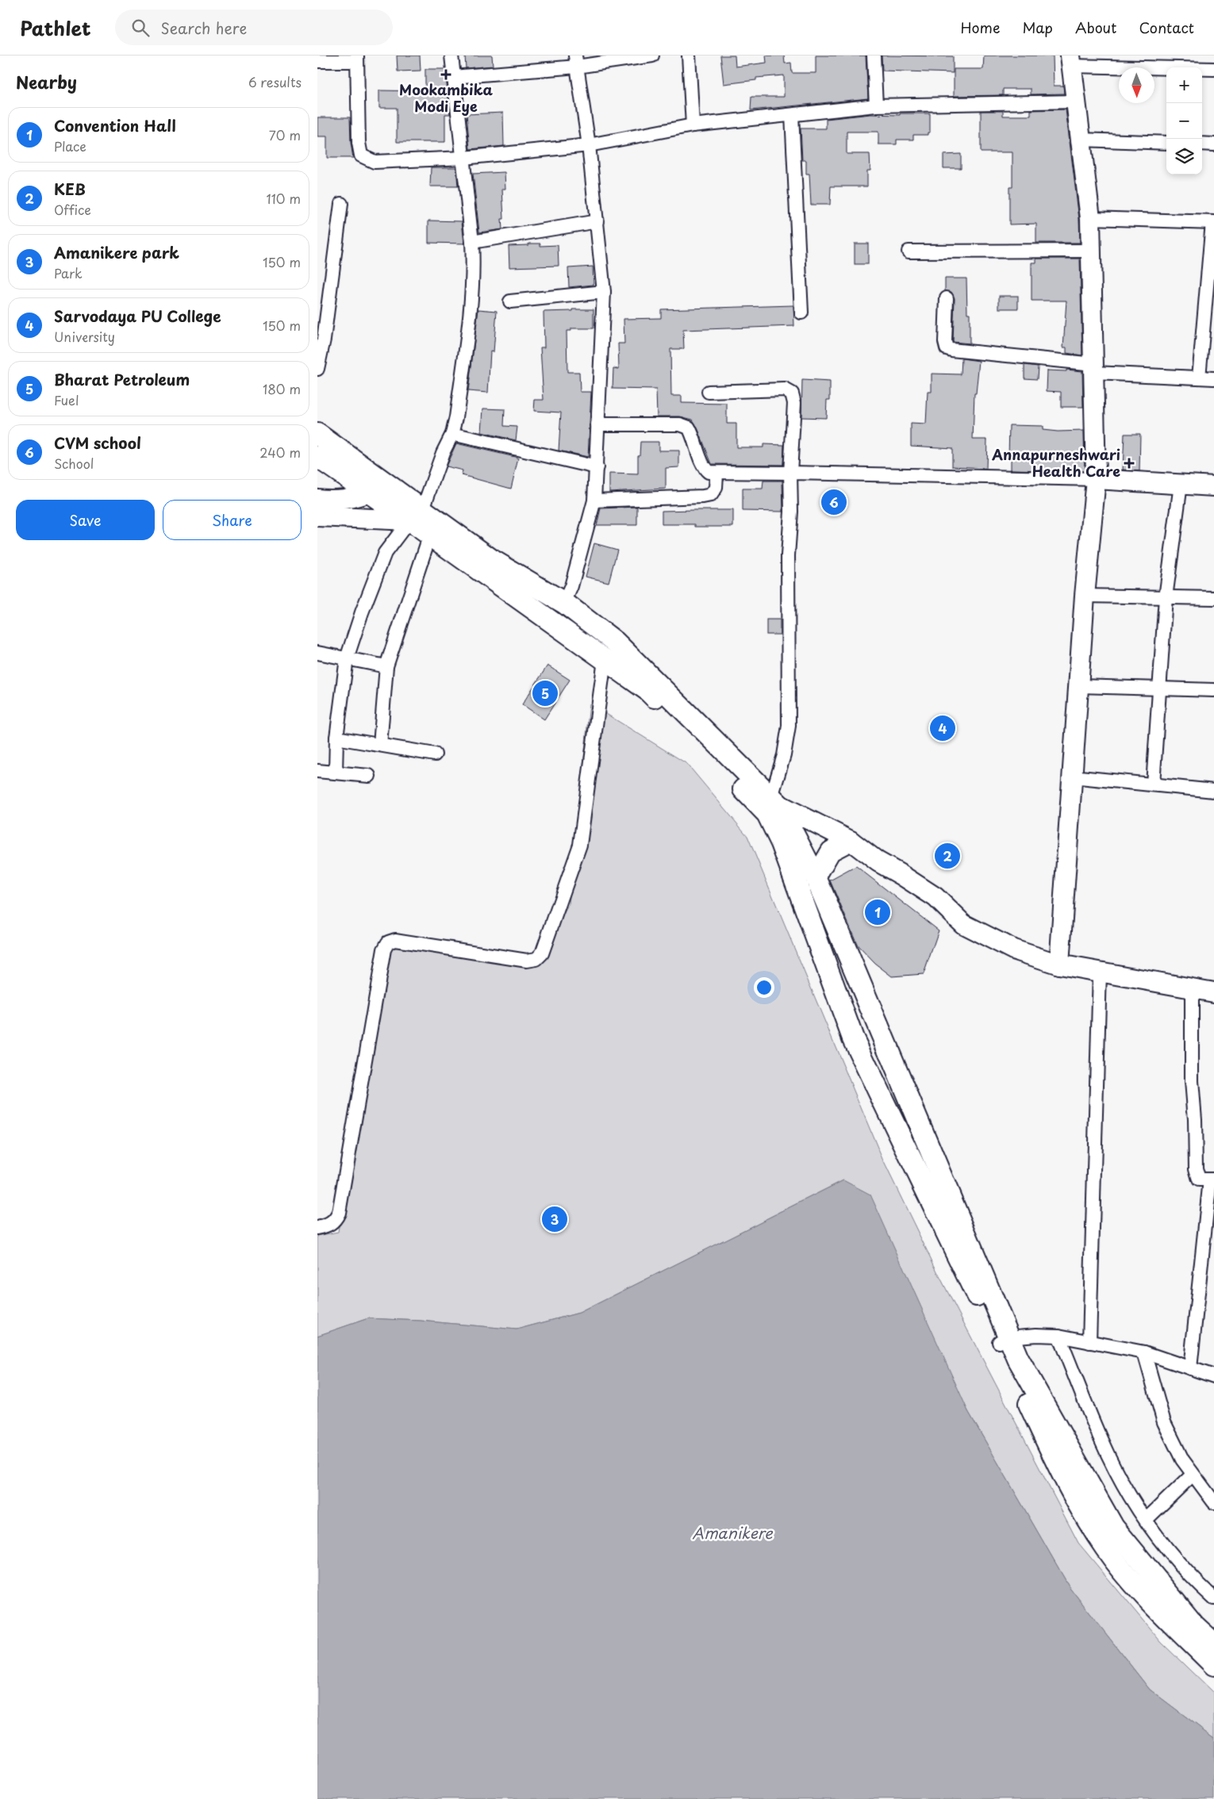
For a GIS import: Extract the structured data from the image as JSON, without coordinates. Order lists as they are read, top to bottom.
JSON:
{
  "water": ["Amanikere"],
  "places": {
    "health": ["Mookambika Modi Eye", "Annapurneshwari Health Care"]
  },
  "north": "bottom",
  "page": {
    "header": "Pathlet",
    "search": "Search here",
    "nav": [
      "Home",
      "Map",
      "About",
      "Contact"
    ],
    "heading": ["Nearby", "6 results"],
    "map_buttons": ["+", "−"],
    "list": [
      {
        "mark": "1",
        "name": "Convention Hall",
        "note": "Place",
        "value": "70 m"
      },
      {
        "mark": "2",
        "name": "KEB",
        "note": "Office",
        "value": "110 m"
      },
      {
        "mark": "3",
        "name": "Amanikere park",
        "note": "Park",
        "value": "150 m"
      },
      {
        "mark": "4",
        "name": "Sarvodaya PU College",
        "note": "University",
        "value": "150 m"
      },
      {
        "mark": "5",
        "name": "Bharat Petroleum",
        "note": "Fuel",
        "value": "180 m"
      },
      {
        "mark": "6",
        "name": "CVM school",
        "note": "School",
        "value": "240 m"
      }
    ],
    "buttons": ["Save", "Share"],
    "pins": [
      "6",
      "5",
      "4",
      "2",
      "1",
      "3"
    ]
  }
}
